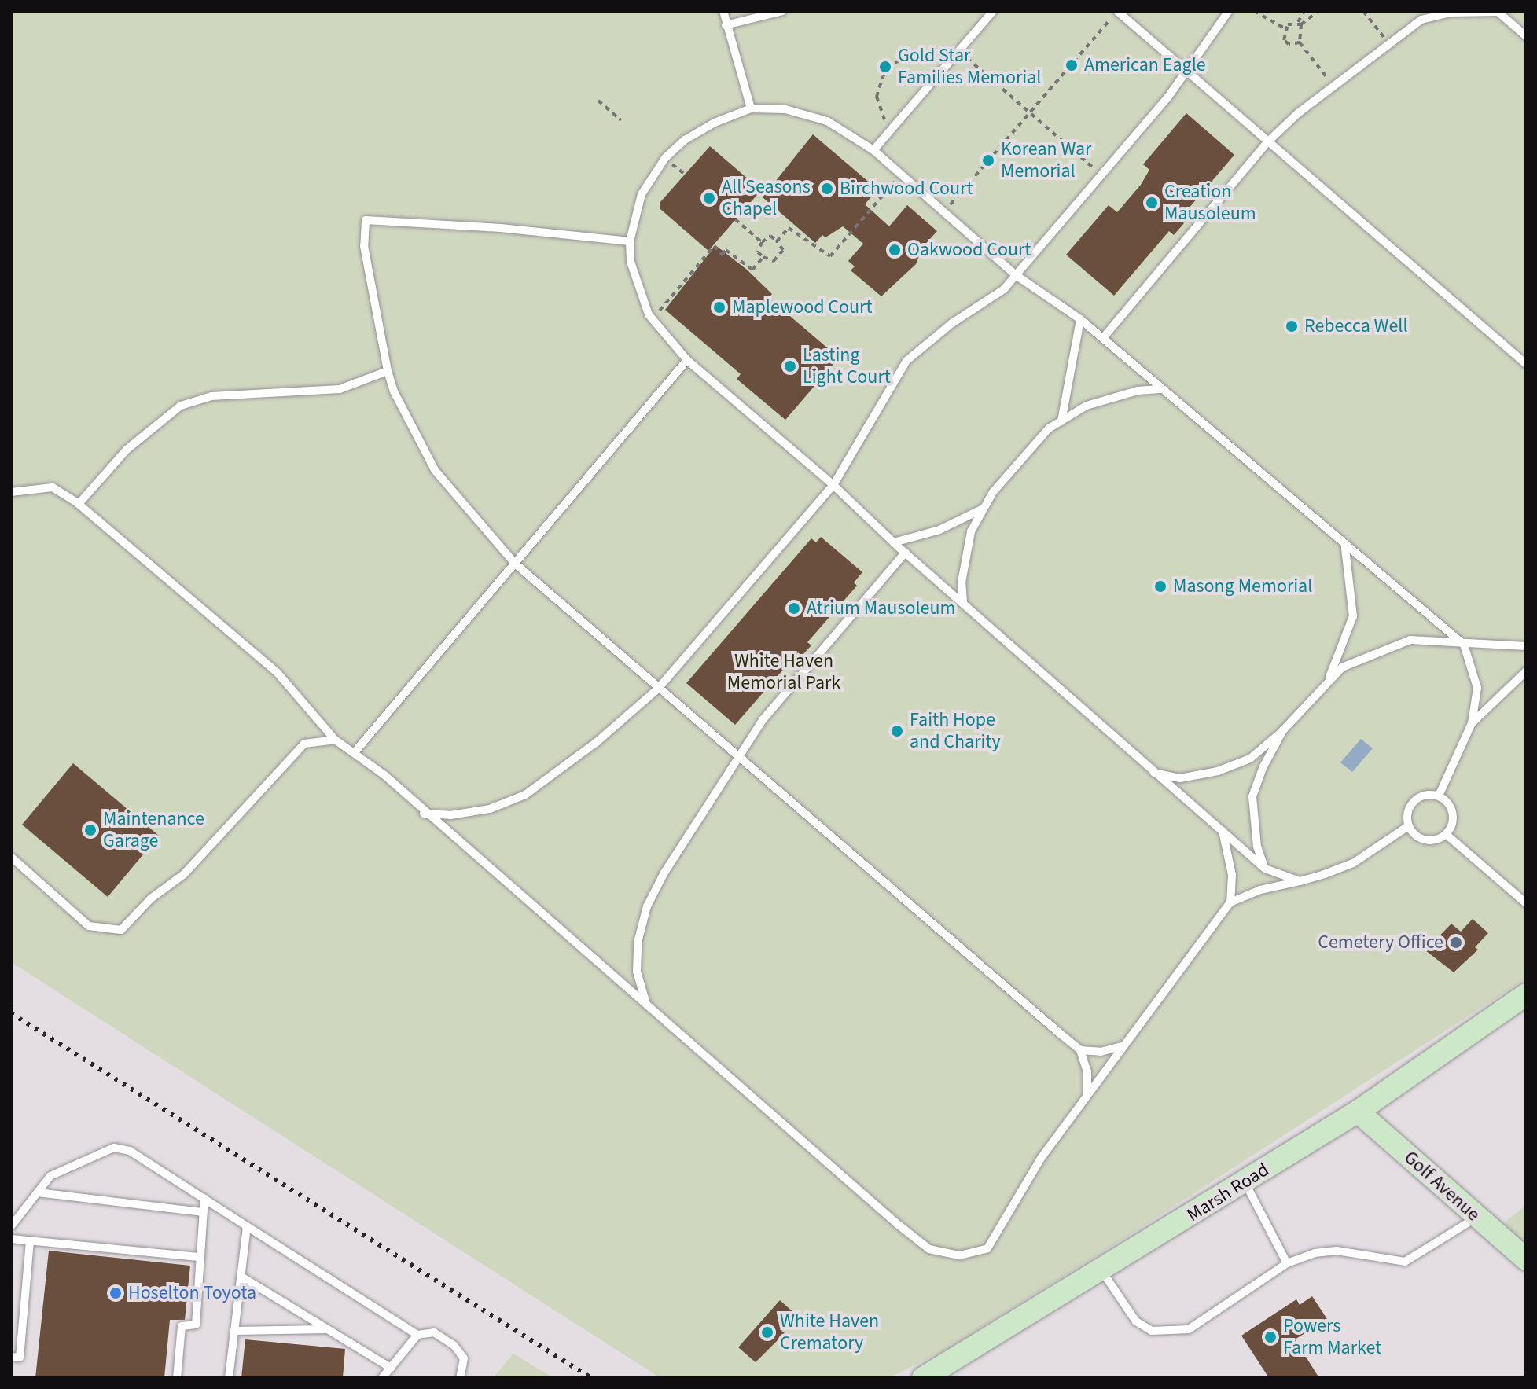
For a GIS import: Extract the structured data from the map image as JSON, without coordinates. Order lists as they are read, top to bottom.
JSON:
{
  "streets": {
    "street": ["Golf Avenue", "Marsh Road"]
  },
  "crossings": [
    ["Golf Avenue", "Marsh Road"]
  ],
  "parks": ["White Haven Memorial Park"],
  "places": [
    "American Eagle",
    "Gold Star Families Memorial",
    "Korean War Memorial",
    "Birchwood Court",
    "All Seasons Chapel",
    "Creation Mausoleum",
    "Oakwood Court",
    "Maplewood Court",
    "Rebecca Well",
    "Lasting Light Court",
    "Masong Memorial",
    "Atrium Mausoleum",
    "Faith Hope and Charity",
    "Maintenance Garage",
    "Cemetery Office",
    "Hoselton Toyota",
    "White Haven Crematory",
    "Powers Farm Market"
  ]
}
